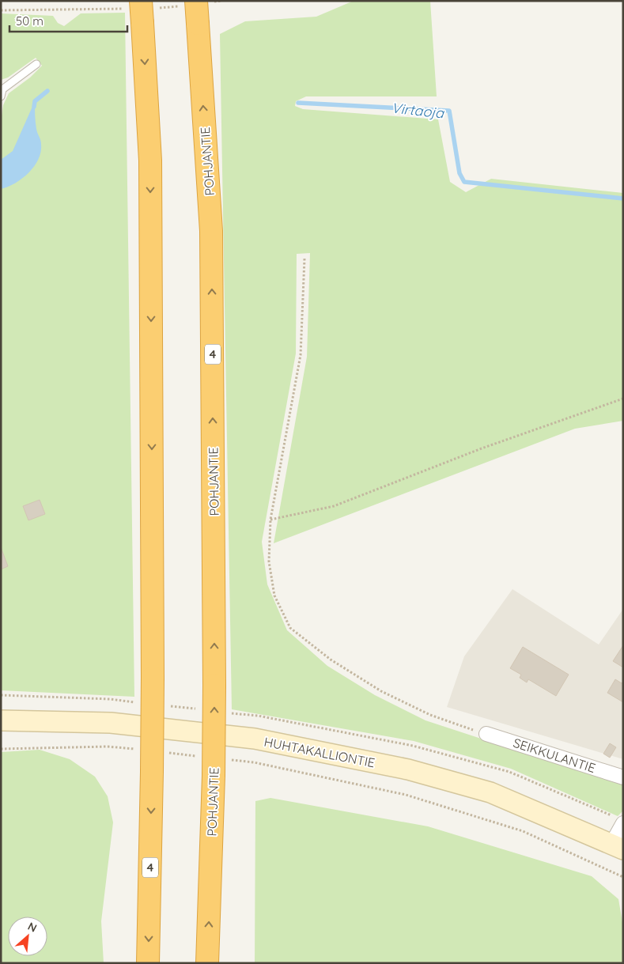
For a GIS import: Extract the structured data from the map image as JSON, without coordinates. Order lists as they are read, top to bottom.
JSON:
{
  "streets": {
    "highway": ["POHJANTIE", "4"],
    "street": ["HUHTAKALLIONTIE", "SEIKKULANTIE"]
  },
  "water": ["Virtaoja"],
  "scale_bar": "50 m",
  "north": "top right"
}
